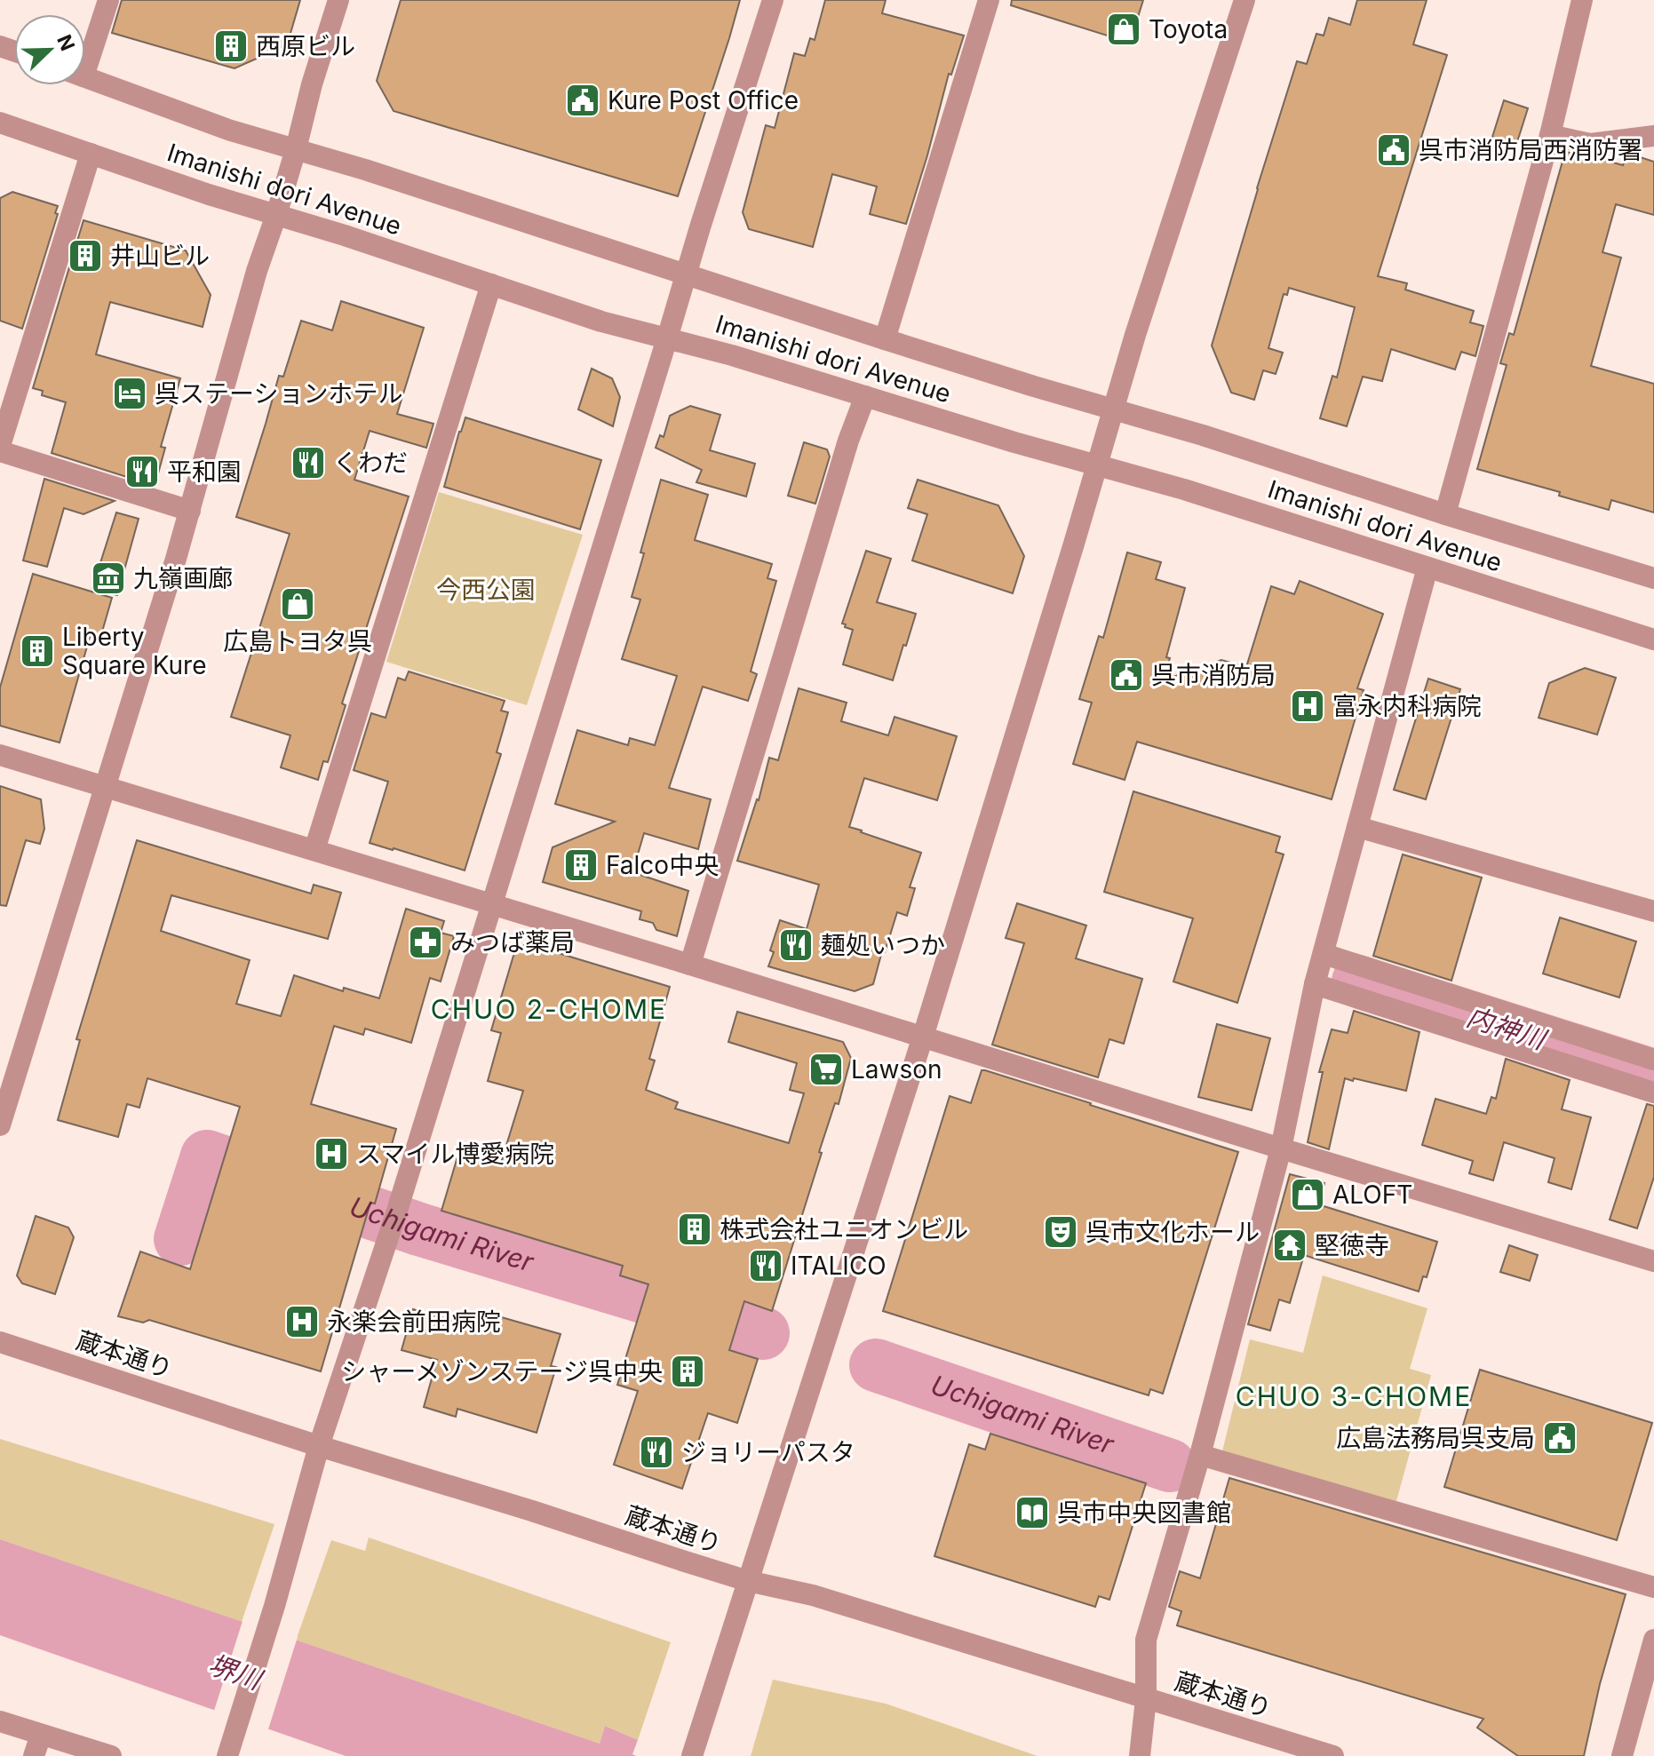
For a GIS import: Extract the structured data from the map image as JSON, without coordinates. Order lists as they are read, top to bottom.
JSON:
{
  "streets": {
    "street": ["Imanishi dori Avenue", "蔵本通り"]
  },
  "districts": ["CHUO 2-CHOME", "CHUO 3-CHOME"],
  "water": ["内神川", "Uchigami River", "堺川"],
  "parks": ["今西公園"],
  "places": {
    "shop": ["Toyota", "広島トヨタ呉", "ALOFT"],
    "building": [
      "西原ビル",
      "井山ビル",
      "Liberty Square Kure",
      "Falco中央",
      "株式会社ユニオンビル",
      "シャーメゾンステージ呉中央"
    ],
    "public building": [
      "Kure Post Office",
      "呉市消防局西消防署",
      "呉市消防局",
      "広島法務局呉支局"
    ],
    "hotel": ["呉ステーションホテル"],
    "restaurant": [
      "くわだ",
      "平和園",
      "麺処いつか",
      "ITALICO",
      "ジョリーパスタ"
    ],
    "museum": ["九嶺画廊"],
    "hospital": ["富永内科病院", "スマイル博愛病院", "永楽会前田病院"],
    "pharmacy": ["みつば薬局"],
    "supermarket": ["Lawson"],
    "theatre": ["呉市文化ホール"],
    "temple": ["堅徳寺"],
    "library": ["呉市中央図書館"]
  },
  "north": "top right"
}
